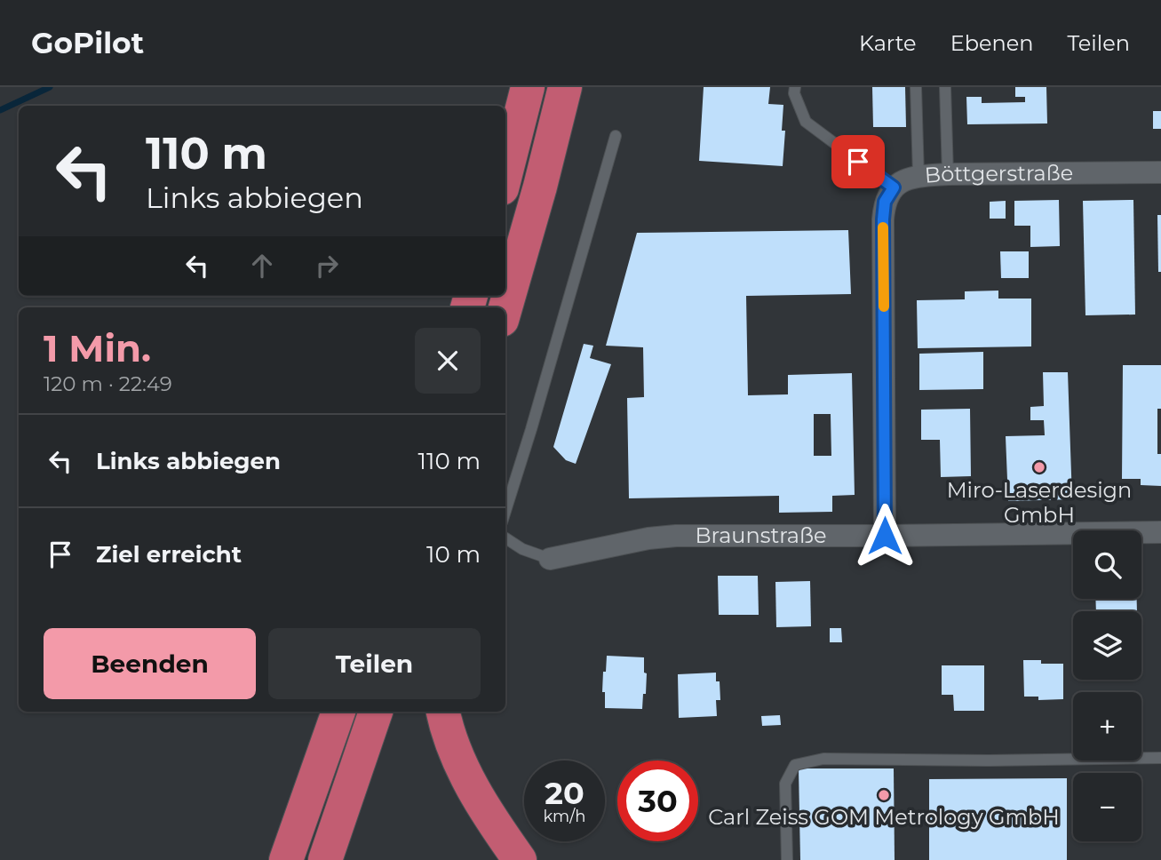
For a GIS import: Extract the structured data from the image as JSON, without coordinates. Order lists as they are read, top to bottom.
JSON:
{
  "streets": {
    "street": ["Böttgerstraße", "Braunstraße"]
  },
  "crossings": [
    ["Böttgerstraße", "Braunstraße"]
  ],
  "places": ["Miro-Laserdesign GmbH", "Carl Zeiss GOM Metrology GmbH"],
  "page": {
    "header": "GoPilot",
    "nav": ["Karte", "Ebenen", "Teilen"],
    "turn": ["110 m", "Links abbiegen"],
    "heading": ["1 Min.", "120 m · 22:49"],
    "list": [
      {
        "name": "Links abbiegen",
        "value": "110 m"
      },
      {
        "name": "Ziel erreicht",
        "value": "10 m"
      }
    ],
    "map_buttons": ["+", "−"],
    "buttons": ["Beenden", "Teilen"],
    "speed": "20 km/h",
    "limit": "30"
  }
}
